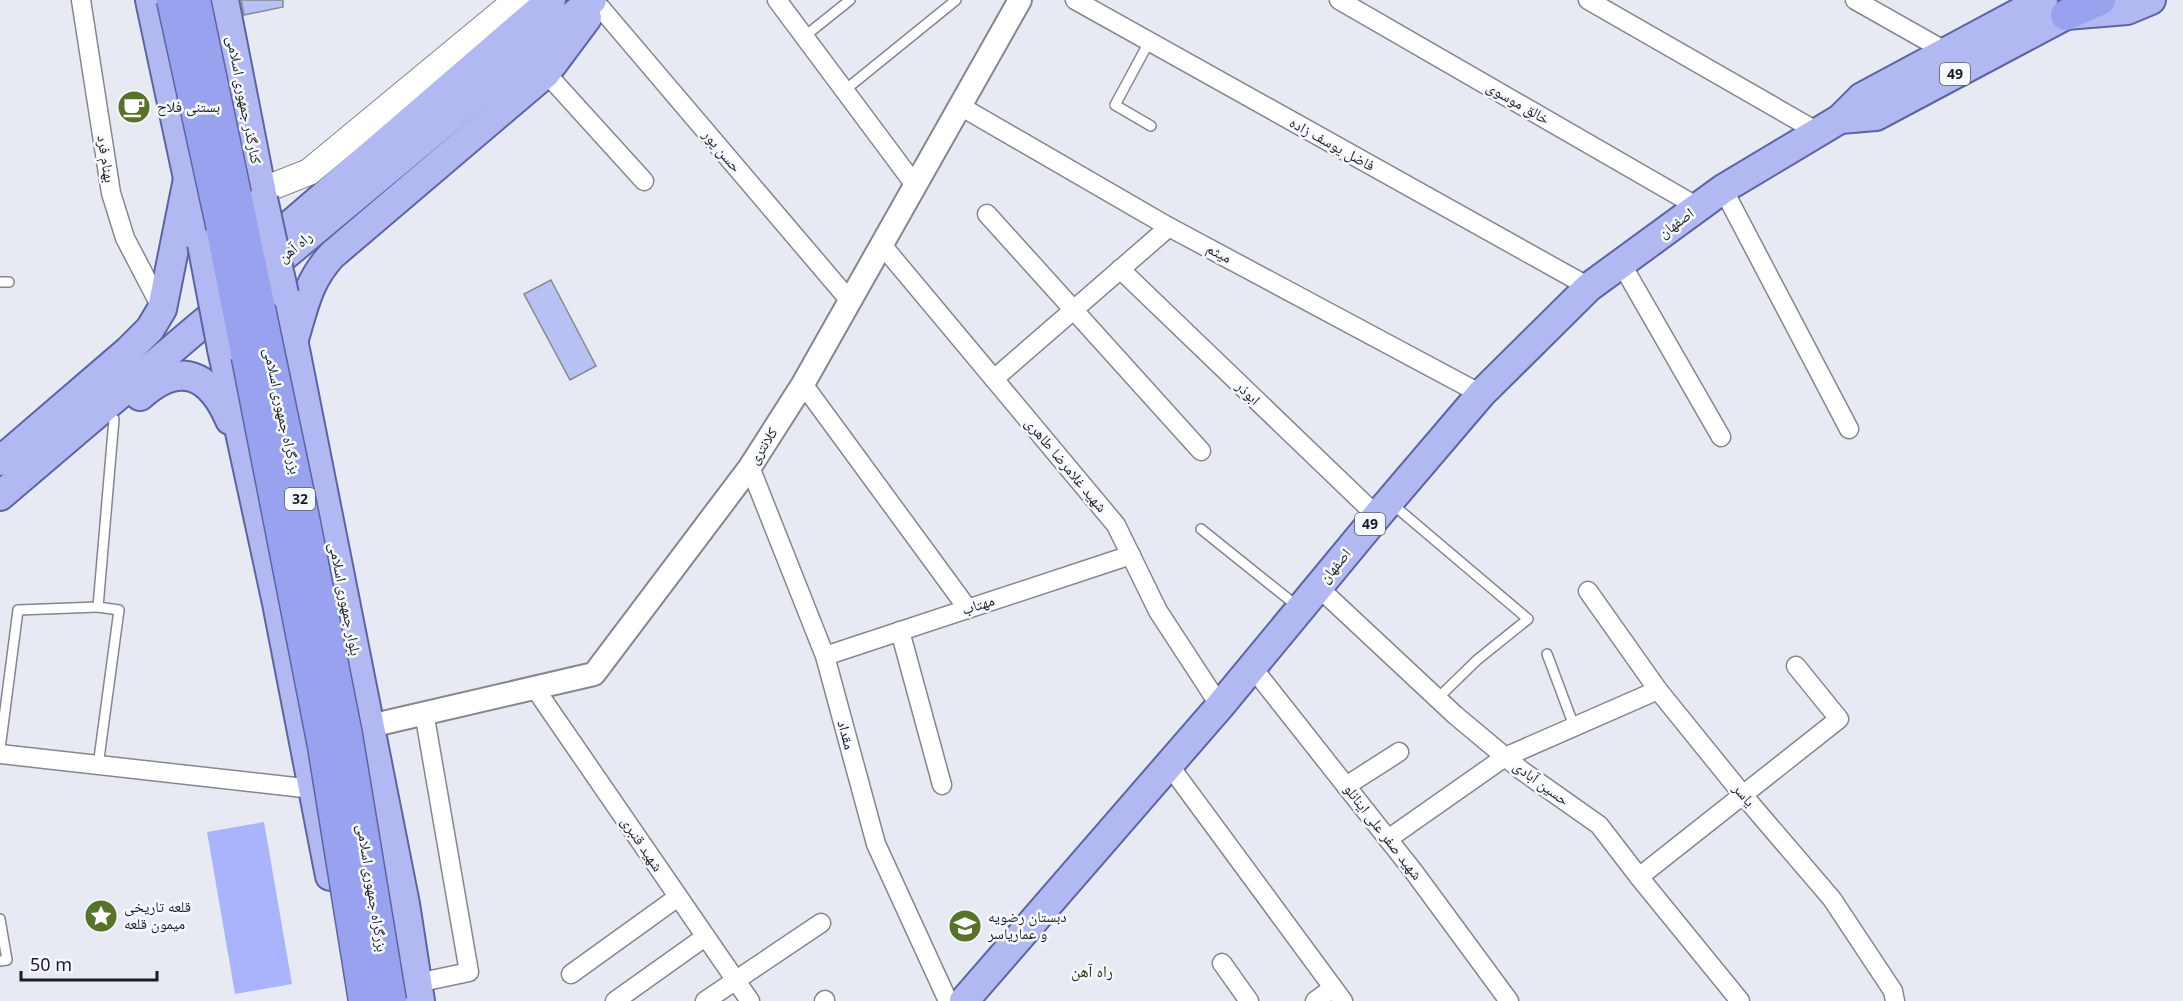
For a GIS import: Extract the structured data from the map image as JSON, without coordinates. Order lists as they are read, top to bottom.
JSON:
{
  "streets": {
    "highway": [
      "49",
      "اصفهان",
      "بزرگراه جمهوری اسلامی",
      "32"
    ],
    "main road": ["کنارگذر جمهوری اسلامی", "راه آهن", "بلوار جمهوری اسلامی"],
    "street": [
      "خالق موسوی",
      "فاضل یوسف زاده",
      "حسن پور",
      "بهنام فرد",
      "میثم",
      "ابوذر",
      "کلانتری",
      "شهید غلامرضا طاهری",
      "مهتاب",
      "مقداد",
      "حسین آبادی",
      "یاسر",
      "شهید صفر علی اینانلو",
      "شهید قنبری"
    ]
  },
  "crossings": [
    ["کنارگذر جمهوری اسلامی", "بلوار جمهوری اسلامی"],
    ["خالق موسوی", "اصفهان"],
    ["فاضل یوسف زاده", "اصفهان"],
    ["حسن پور", "راه آهن"],
    ["حسن پور", "کلانتری"],
    ["اصفهان", "میثم"],
    ["اصفهان", "ابوذر"],
    ["اصفهان", "شهید غلامرضا طاهری"],
    ["اصفهان", "حسین آبادی"],
    ["اصفهان", "شهید صفر علی اینانلو"],
    ["میثم", "کلانتری"],
    ["کلانتری", "شهید غلامرضا طاهری"],
    ["کلانتری", "بلوار جمهوری اسلامی"],
    ["کلانتری", "مقداد"],
    ["کلانتری", "شهید قنبری"],
    ["شهید غلامرضا طاهری", "مهتاب"],
    ["مهتاب", "مقداد"]
  ],
  "districts": ["راه آهن"],
  "places": {
    "cafe": ["بستنی فلاح"],
    "place": ["قلعه تاریخی میمون قلعه"],
    "school or university": ["دبستان رضویه و عماریاسر"]
  },
  "scale_bar": "50 m"
}
